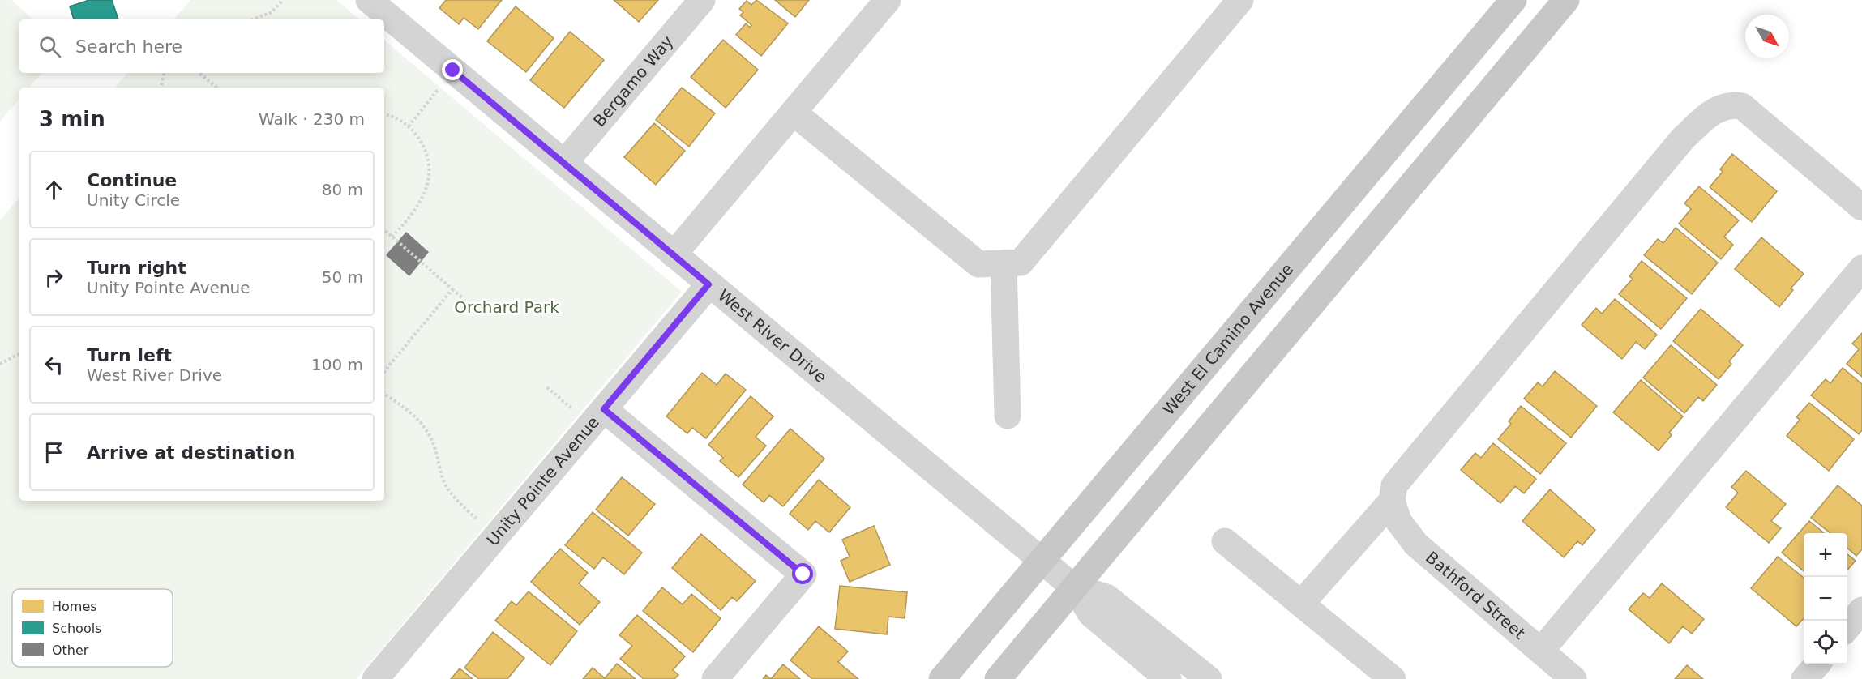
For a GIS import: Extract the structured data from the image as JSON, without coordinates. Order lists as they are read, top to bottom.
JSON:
{
  "streets": {
    "main road": ["West El Camino Avenue"],
    "street": [
      "Bergamo Way",
      "West River Drive",
      "Unity Pointe Avenue",
      "Bathford Street"
    ]
  },
  "crossings": [
    ["Bergamo Way", "West River Drive"],
    ["West River Drive", "West El Camino Avenue"],
    ["West River Drive", "Unity Pointe Avenue"]
  ],
  "parks": ["Orchard Park"],
  "legend": ["Homes", "Schools", "Other"],
  "north": "bottom right",
  "page": {
    "search": "Search here",
    "heading": ["3 min", "Walk · 230 m"],
    "list": [
      ["Continue", "Unity Circle", "80 m"],
      ["Turn right", "Unity Pointe Avenue", "50 m"],
      ["Turn left", "West River Drive", "100 m"],
      "Arrive at destination"
    ],
    "map_buttons": ["+", "−"]
  }
}
